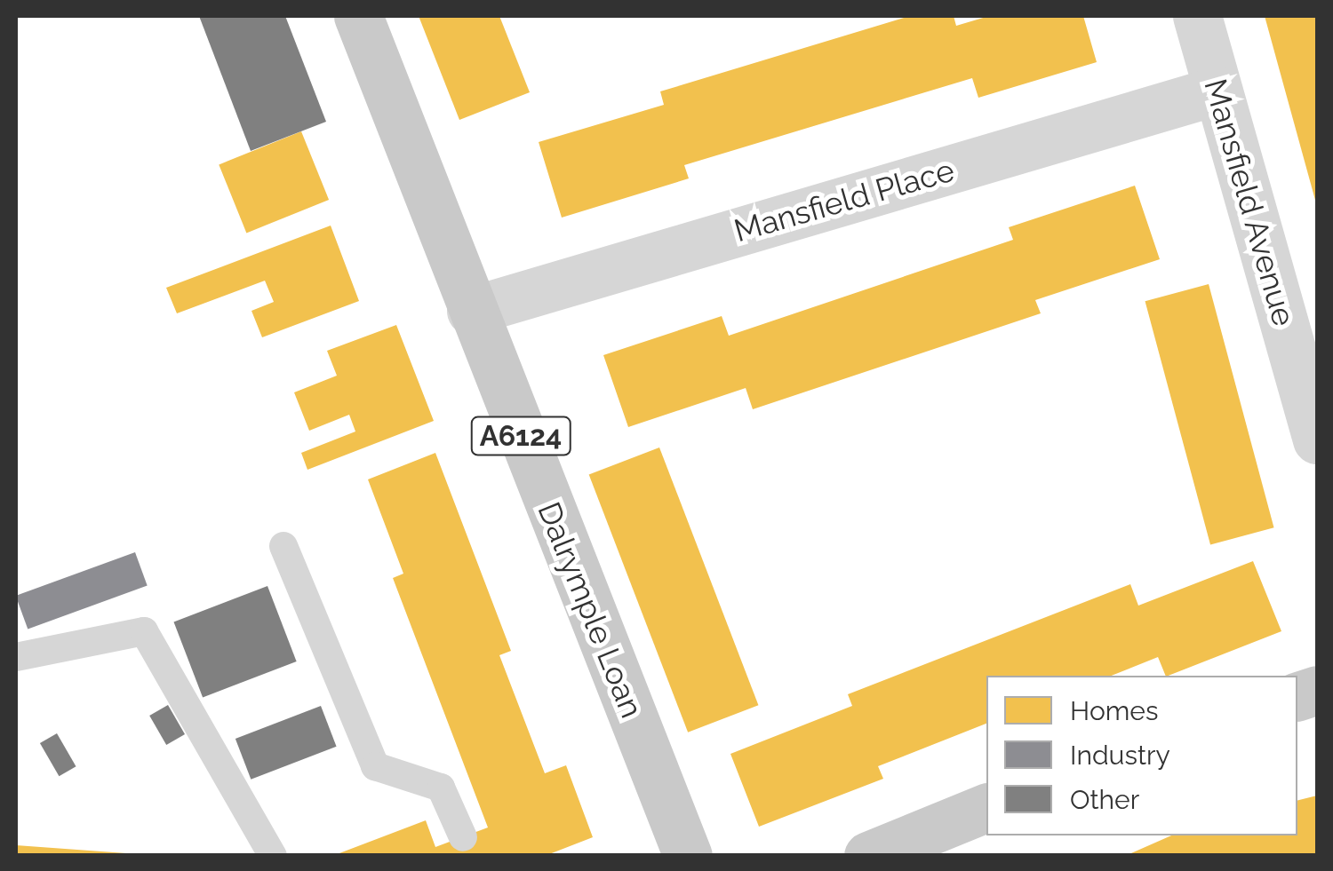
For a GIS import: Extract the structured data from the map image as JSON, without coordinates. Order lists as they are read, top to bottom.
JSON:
{
  "streets": {
    "main road": ["A6124", "Dalrymple Loan"],
    "street": ["Mansfield Place", "Mansfield Avenue"]
  },
  "crossings": [
    ["Mansfield Place", "Mansfield Avenue"],
    ["Mansfield Place", "Dalrymple Loan"]
  ],
  "legend": ["Homes", "Industry", "Other"]
}
